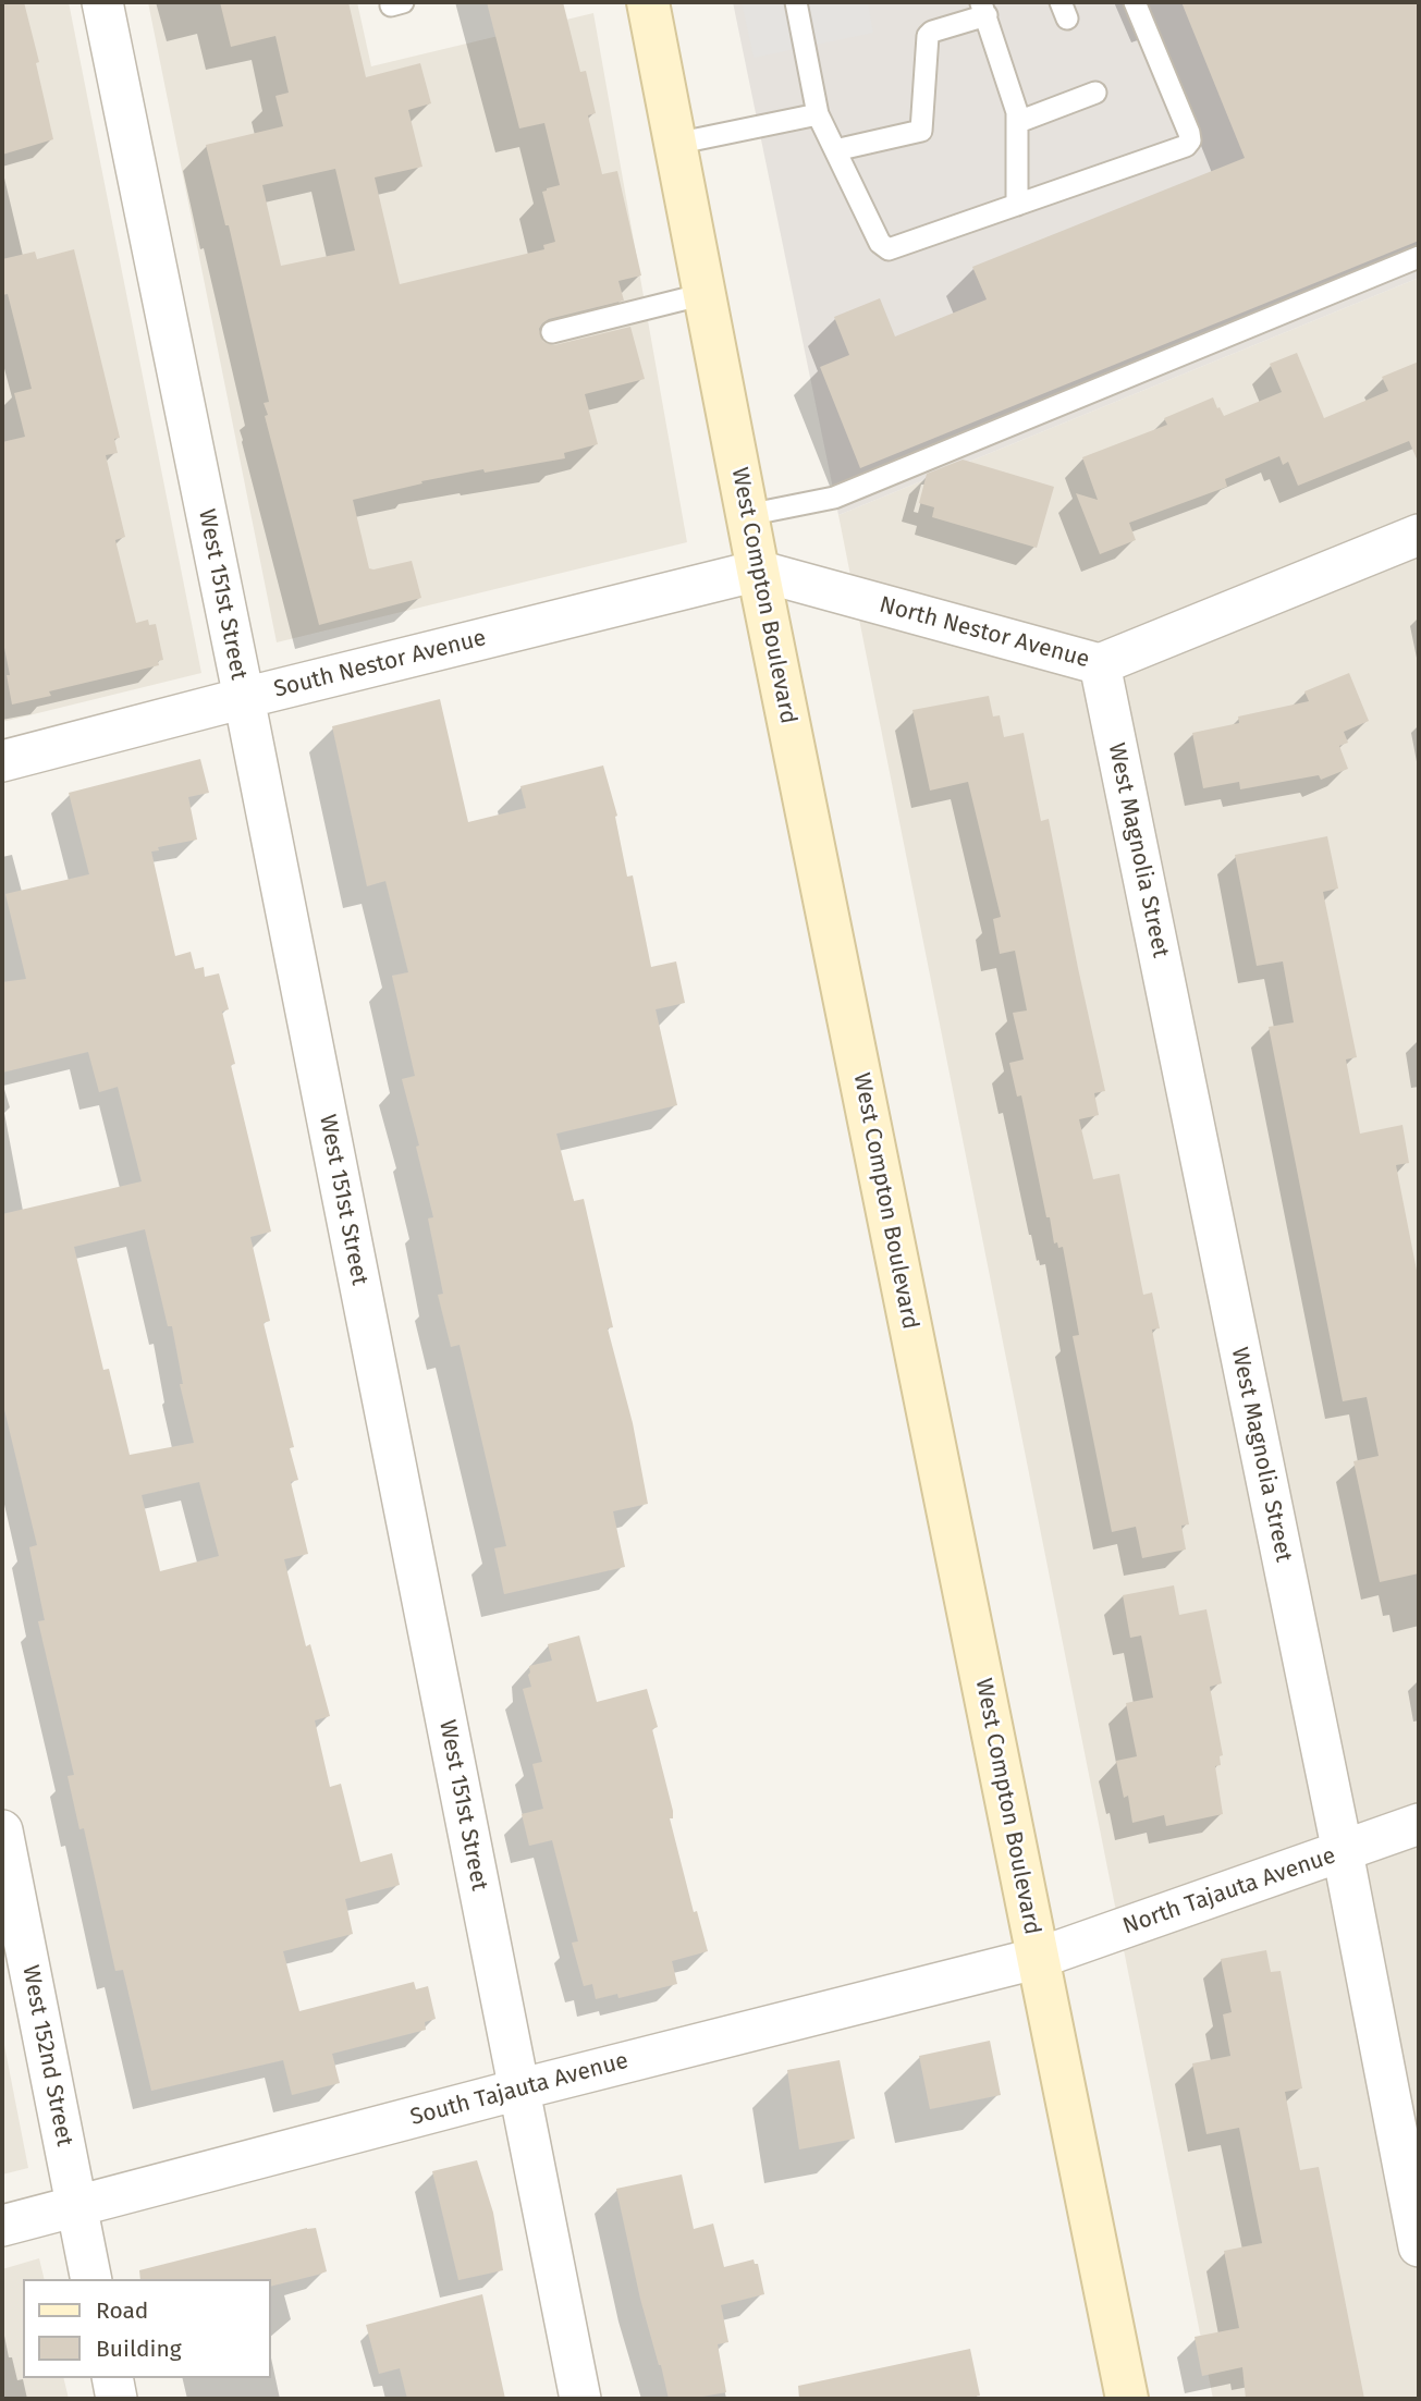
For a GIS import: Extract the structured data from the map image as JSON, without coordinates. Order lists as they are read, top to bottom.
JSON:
{
  "streets": {
    "main road": ["West Compton Boulevard"],
    "street": [
      "West 151st Street",
      "North Nestor Avenue",
      "South Nestor Avenue",
      "West Magnolia Street",
      "North Tajauta Avenue",
      "West 152nd Street",
      "South Tajauta Avenue"
    ]
  },
  "crossings": [
    ["West 151st Street", "South Nestor Avenue"],
    ["West 151st Street", "South Tajauta Avenue"],
    ["West Compton Boulevard", "North Nestor Avenue"],
    ["West Compton Boulevard", "South Nestor Avenue"],
    ["West Compton Boulevard", "North Tajauta Avenue"],
    ["West Compton Boulevard", "South Tajauta Avenue"],
    ["North Nestor Avenue", "South Nestor Avenue"],
    ["North Nestor Avenue", "West Magnolia Street"],
    ["West Magnolia Street", "North Tajauta Avenue"],
    ["North Tajauta Avenue", "South Tajauta Avenue"],
    ["West 152nd Street", "South Tajauta Avenue"]
  ],
  "legend": ["Road", "Building"]
}
